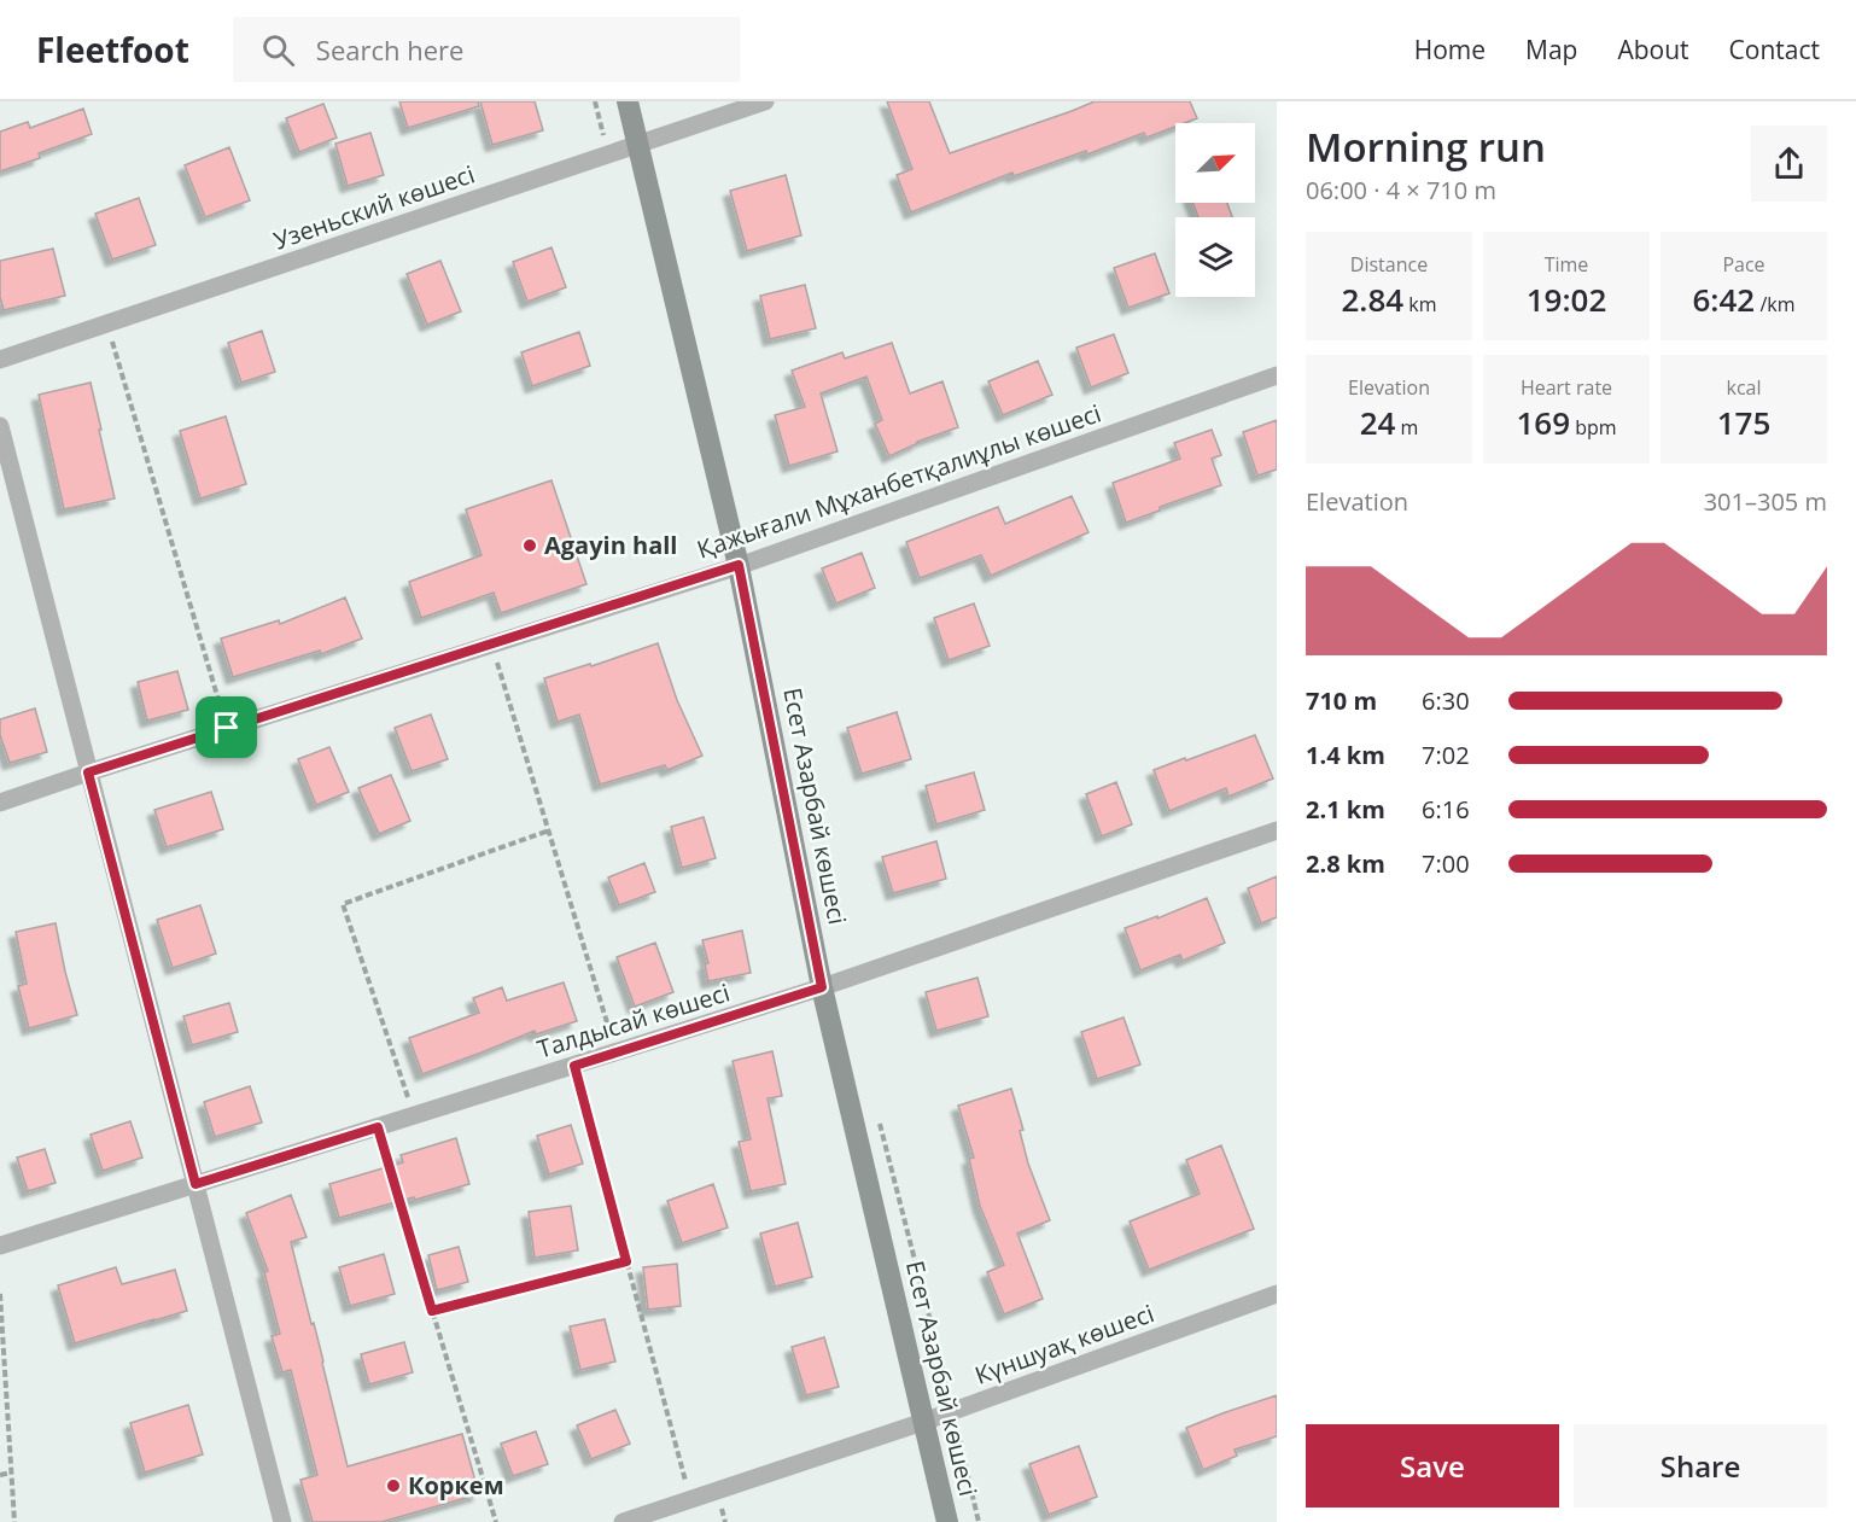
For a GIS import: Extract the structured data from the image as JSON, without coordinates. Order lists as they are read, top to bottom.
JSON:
{
  "streets": {
    "street": [
      "Узеньский көшесі",
      "Қажығали Мұханбетқалиұлы көшесі",
      "Есет Азарбай көшесі",
      "Талдысай көшесі",
      "Күншуақ көшесі"
    ]
  },
  "crossings": [
    ["Узеньский көшесі", "Есет Азарбай көшесі"],
    ["Қажығали Мұханбетқалиұлы көшесі", "Есет Азарбай көшесі"],
    ["Есет Азарбай көшесі", "Талдысай көшесі"],
    ["Есет Азарбай көшесі", "Күншуақ көшесі"]
  ],
  "places": ["Agayin hall", "Коркем"],
  "north": "top right",
  "page": {
    "header": "Fleetfoot",
    "search": "Search here",
    "nav": [
      "Home",
      "Map",
      "About",
      "Contact"
    ],
    "heading": ["Morning run", "06:00 · 4 × 710 m"],
    "stats": [
      ["Distance", "2.84 km"],
      ["Time", "19:02"],
      ["Pace", "6:42 /km"],
      ["Elevation", "24 m"],
      ["Heart rate", "169 bpm"],
      ["kcal", "175"]
    ],
    "chart": ["Elevation", "301–305 m"],
    "list": [
      {
        "name": "710 m",
        "note": "6:30"
      },
      {
        "name": "1.4 km",
        "note": "7:02"
      },
      {
        "name": "2.1 km",
        "note": "6:16"
      },
      {
        "name": "2.8 km",
        "note": "7:00"
      }
    ],
    "buttons": ["Save", "Share"]
  }
}
